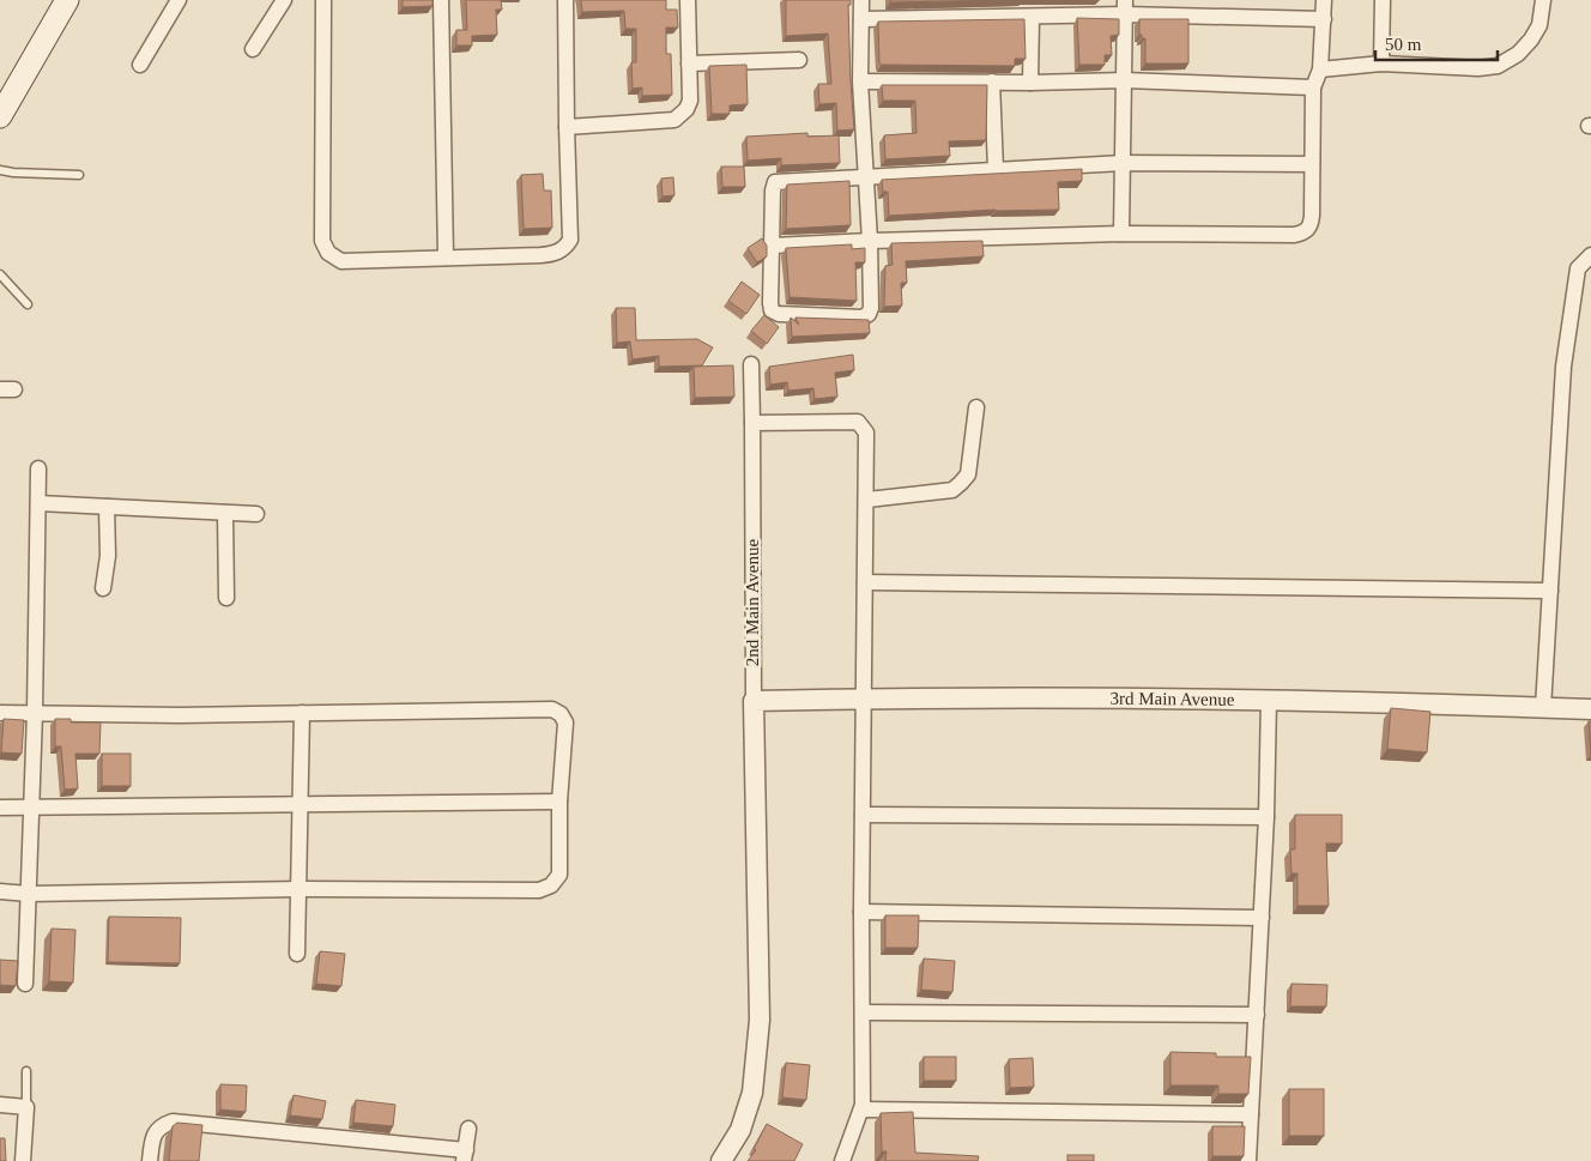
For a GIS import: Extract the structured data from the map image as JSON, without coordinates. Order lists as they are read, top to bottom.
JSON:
{
  "streets": {
    "street": ["2nd Main Avenue", "3rd Main Avenue"]
  },
  "crossings": [
    ["2nd Main Avenue", "3rd Main Avenue"]
  ],
  "scale_bar": "50 m"
}
